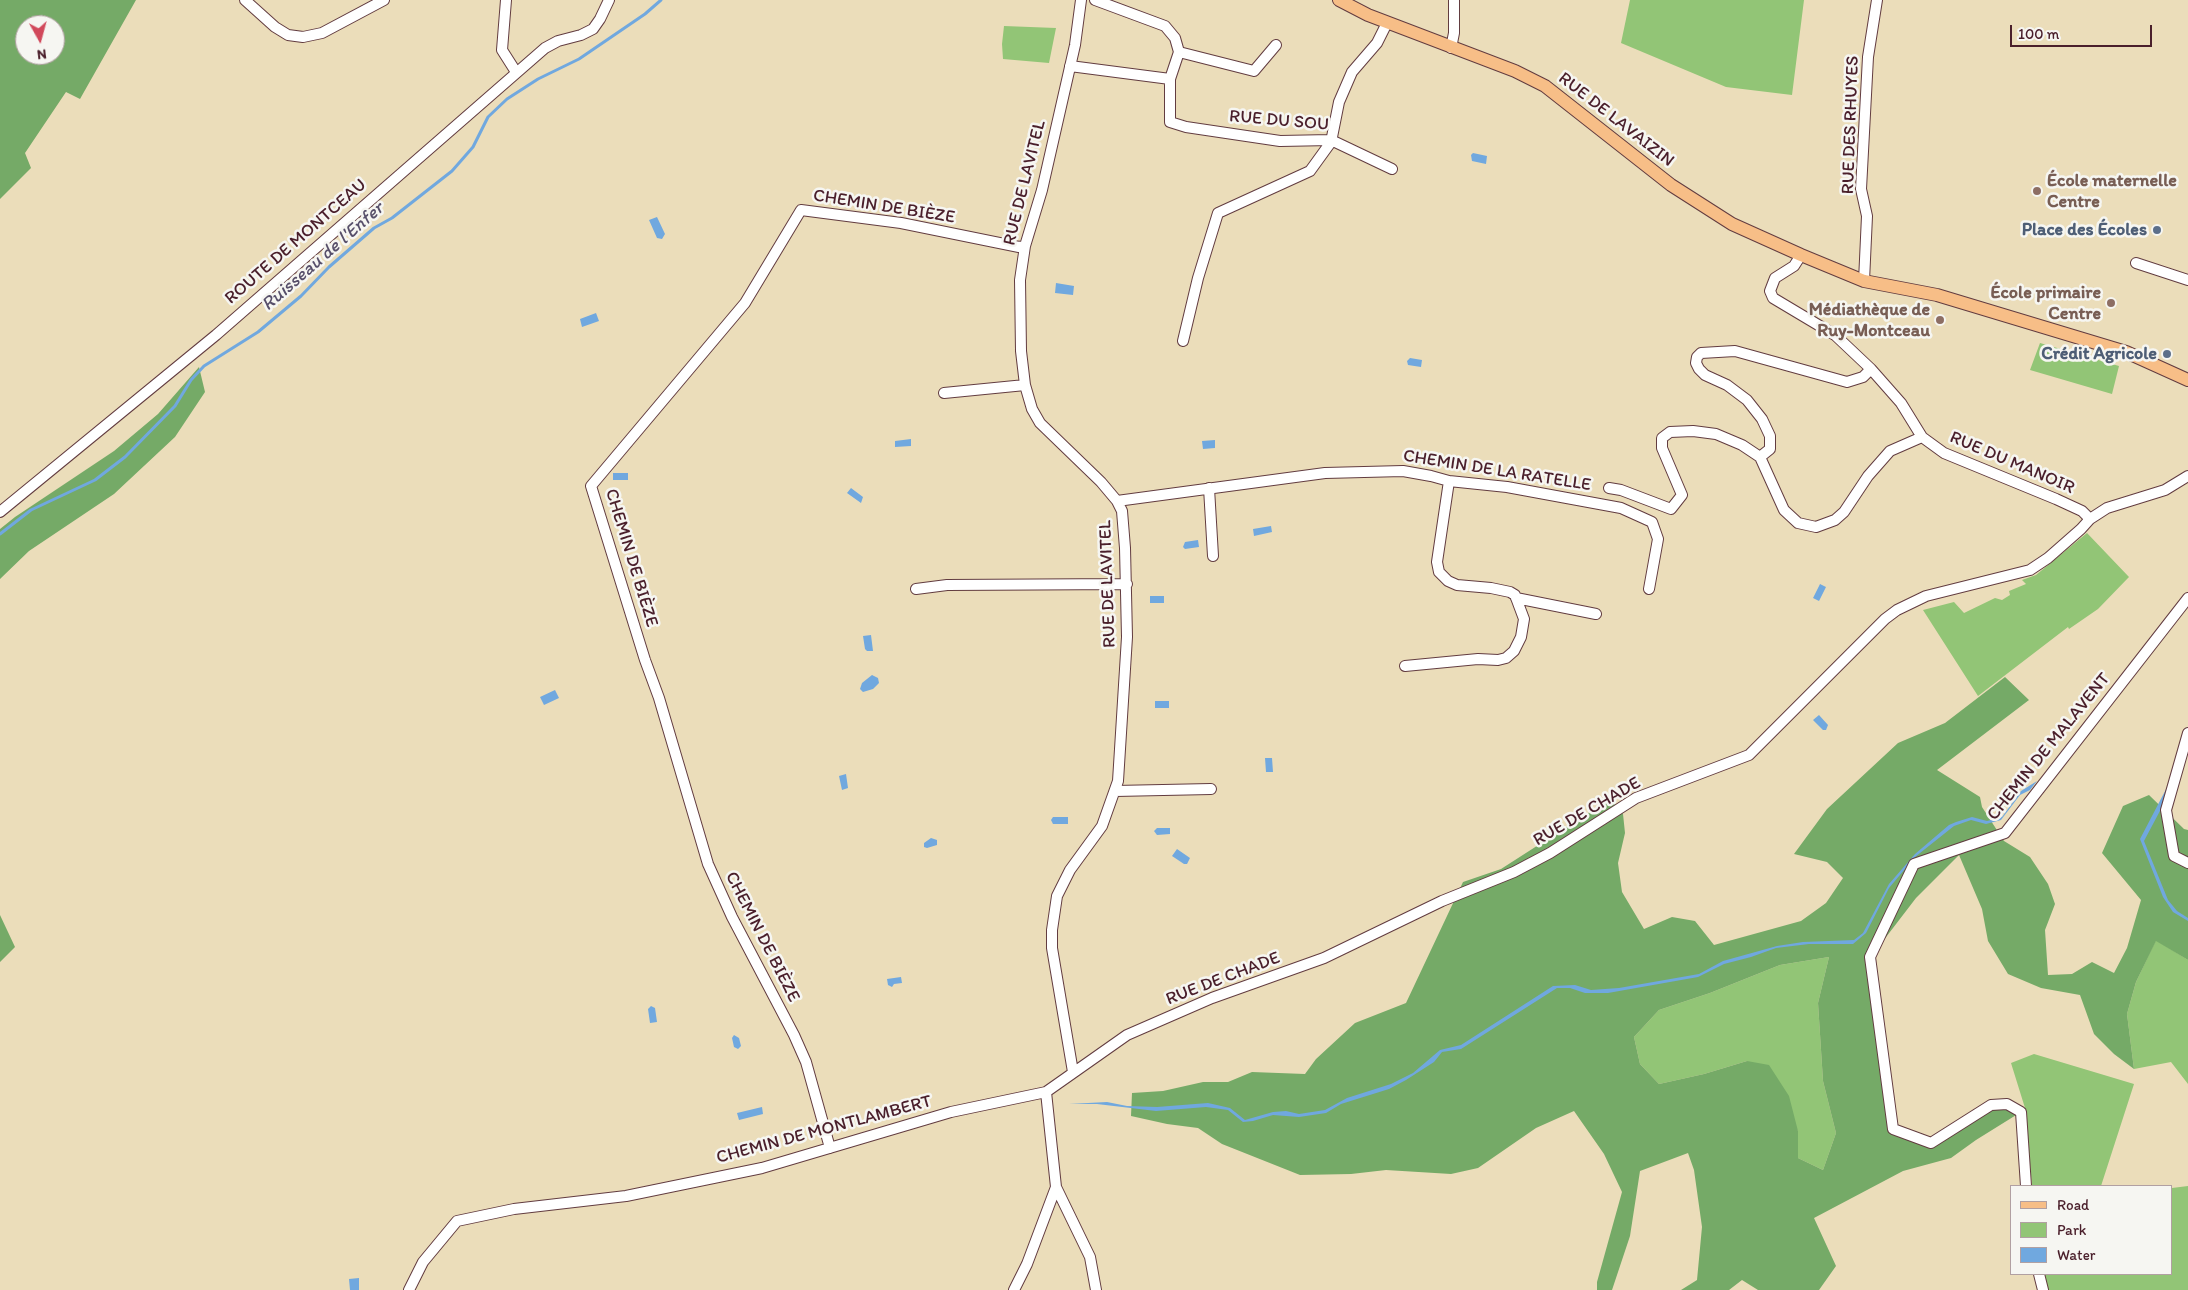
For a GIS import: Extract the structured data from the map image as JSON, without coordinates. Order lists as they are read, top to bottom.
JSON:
{
  "streets": {
    "main road": ["RUE DE LAVAIZIN"],
    "street": [
      "RUE DU SOU",
      "RUE DES RHUYES",
      "RUE DE LAVITEL",
      "CHEMIN DE BIÈZE",
      "ROUTE DE MONTCEAU",
      "RUE DU MANOIR",
      "CHEMIN DE LA RATELLE",
      "CHEMIN DE MALAVENT",
      "RUE DE CHADE",
      "CHEMIN DE MONTLAMBERT"
    ]
  },
  "crossings": [
    ["RUE DE LAVAIZIN", "RUE DES RHUYES"],
    ["RUE DE LAVITEL", "CHEMIN DE BIÈZE"],
    ["RUE DE LAVITEL", "CHEMIN DE LA RATELLE"],
    ["RUE DE LAVITEL", "RUE DE CHADE"],
    ["CHEMIN DE BIÈZE", "CHEMIN DE MONTLAMBERT"],
    ["RUE DU MANOIR", "RUE DE CHADE"],
    ["RUE DE CHADE", "CHEMIN DE MONTLAMBERT"]
  ],
  "water": ["Ruisseau de l'Enfer"],
  "places": [
    "École maternelle Centre",
    "Place des Écoles",
    "École primaire Centre",
    "Médiathèque de Ruy-Montceau",
    "Crédit Agricole"
  ],
  "legend": ["Road", "Park", "Water"],
  "scale_bar": "100 m",
  "north": "bottom"
}
